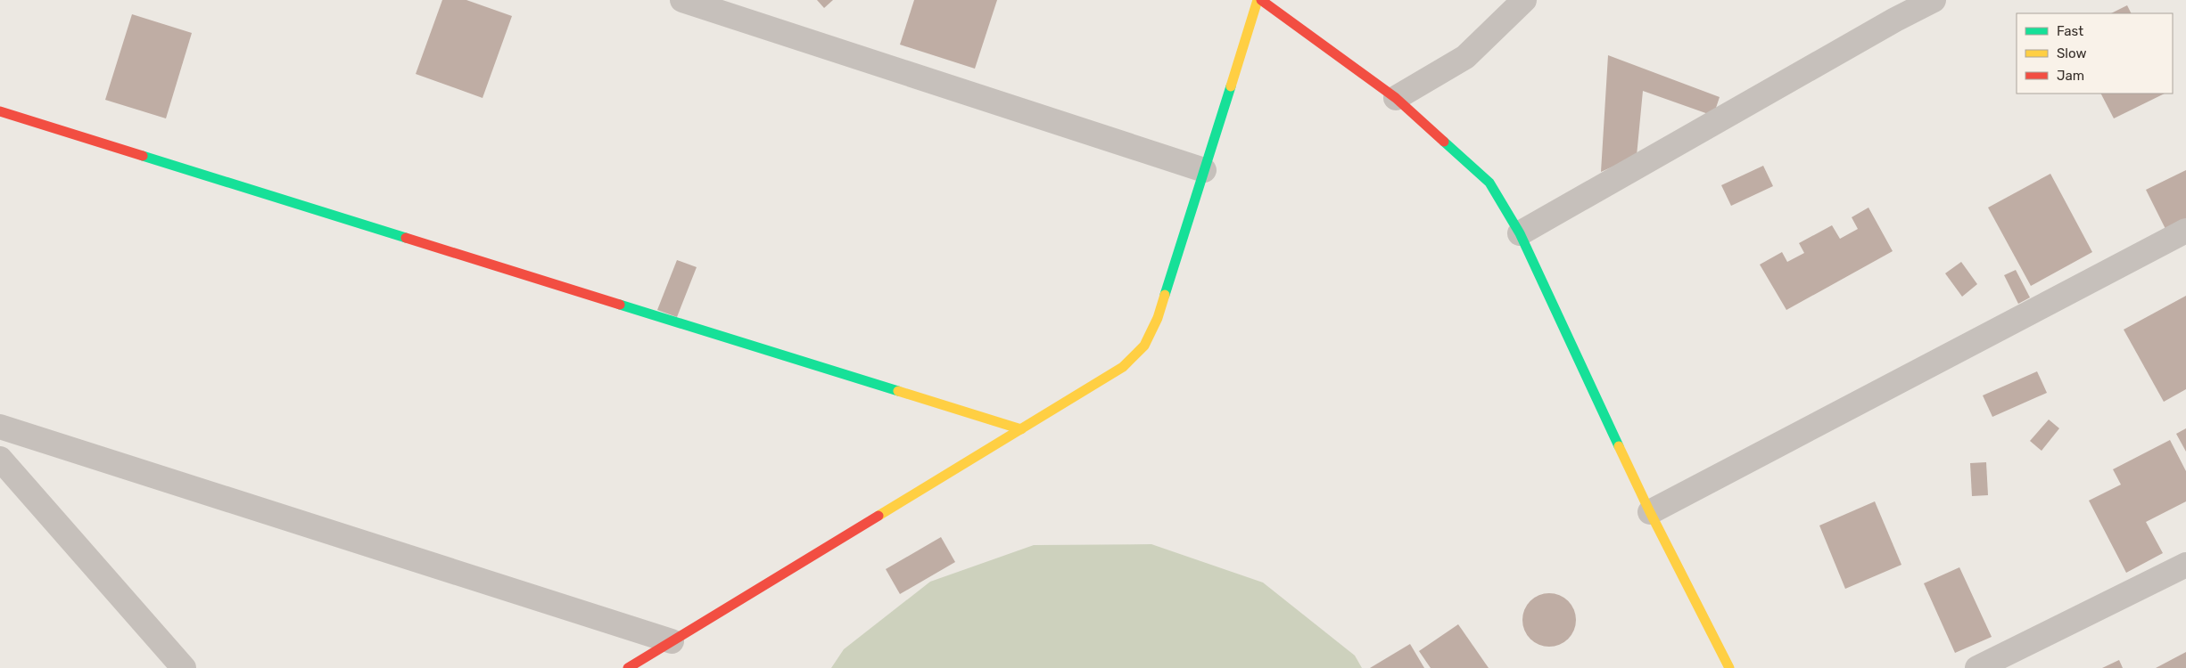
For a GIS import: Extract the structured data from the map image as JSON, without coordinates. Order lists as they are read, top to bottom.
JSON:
{
  "legend": ["Fast", "Slow", "Jam"]
}
